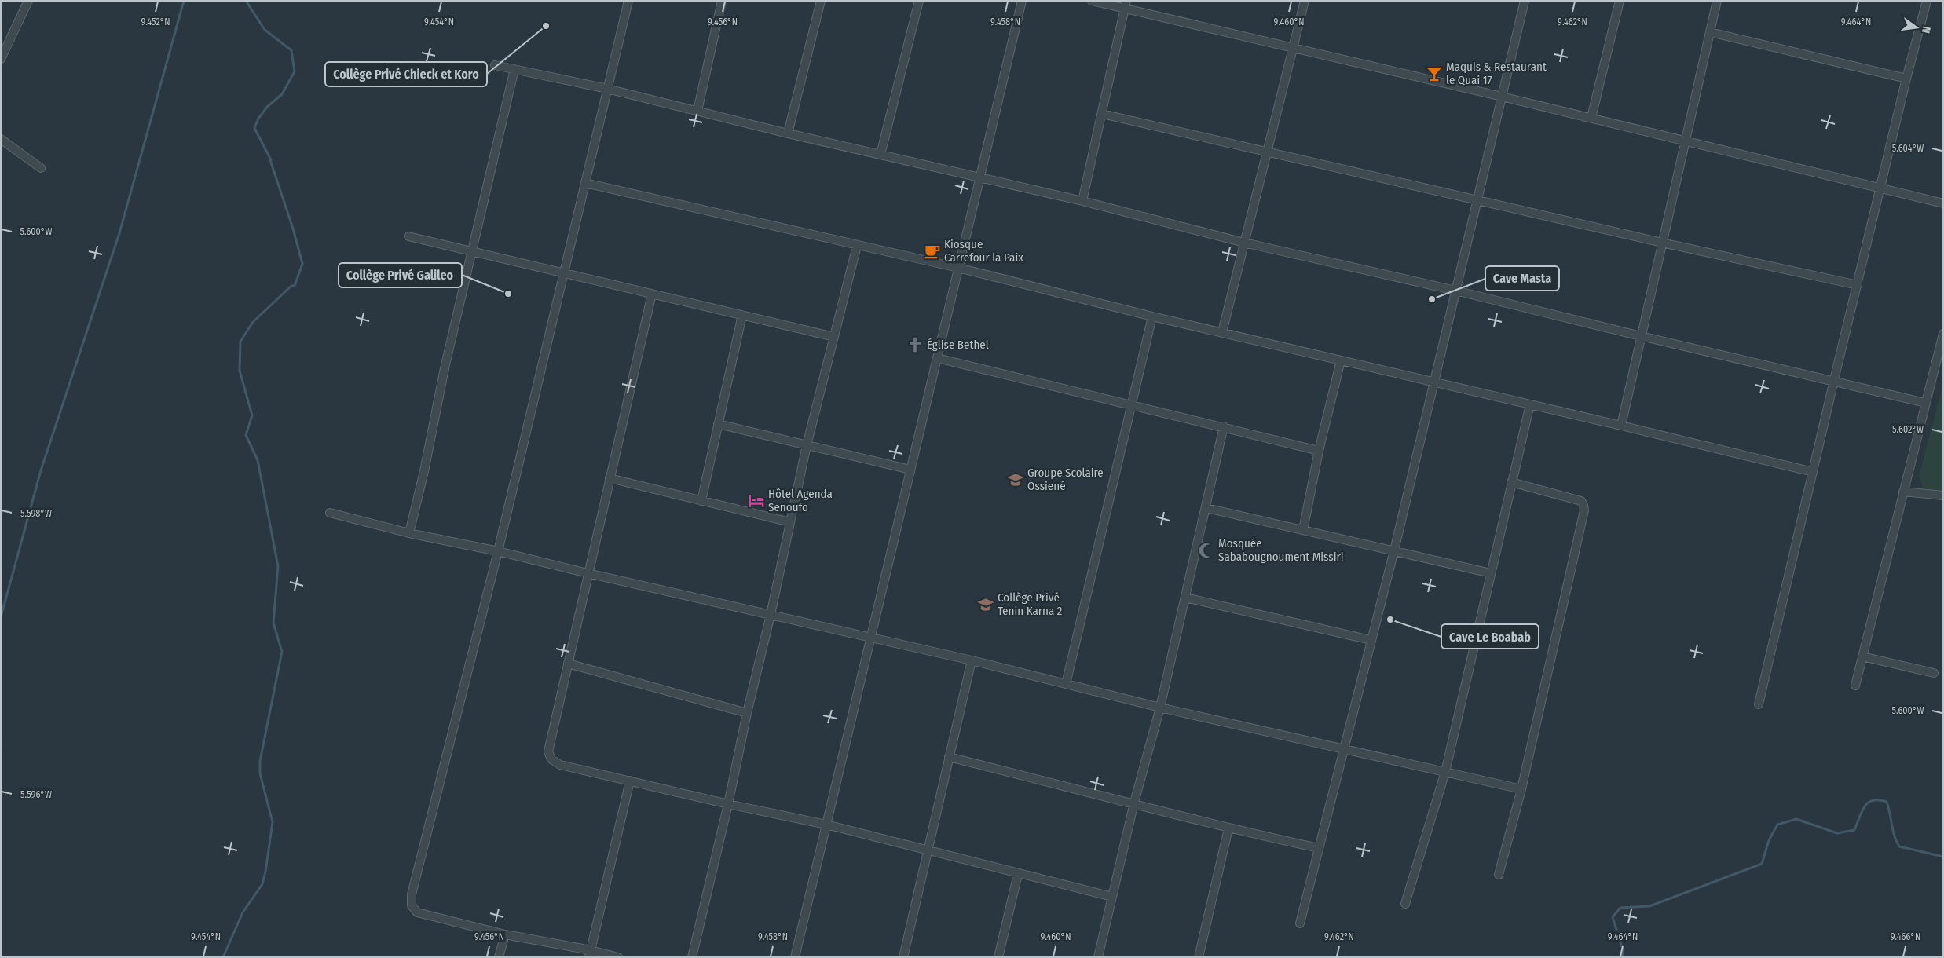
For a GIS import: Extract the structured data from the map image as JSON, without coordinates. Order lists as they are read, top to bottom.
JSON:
{
  "places": {
    "other": [
      "Collège Privé Chieck et Koro",
      "Collège Privé Galileo",
      "Cave Masta",
      "Cave Le Boabab"
    ],
    "bar": ["Maquis & Restaurant le Quai 17"],
    "cafe": ["Kiosque Carrefour la Paix"],
    "church": ["Église Bethel"],
    "school or university": ["Groupe Scolaire Ossiené", "Collège Privé Tenin Karna 2"],
    "hotel": ["Hôtel Agenda Senoufo"],
    "mosque": ["Mosquée Sababougnoument Missiri"]
  },
  "north": "right",
  "coordinates": [
    "9.452°N",
    "9.454°N",
    "9.456°N",
    "9.458°N",
    "9.460°N",
    "9.462°N",
    "9.464°N",
    "5.604°W",
    "5.600°W",
    "5.602°W",
    "5.598°W",
    "5.596°W",
    "9.466°N"
  ]
}
